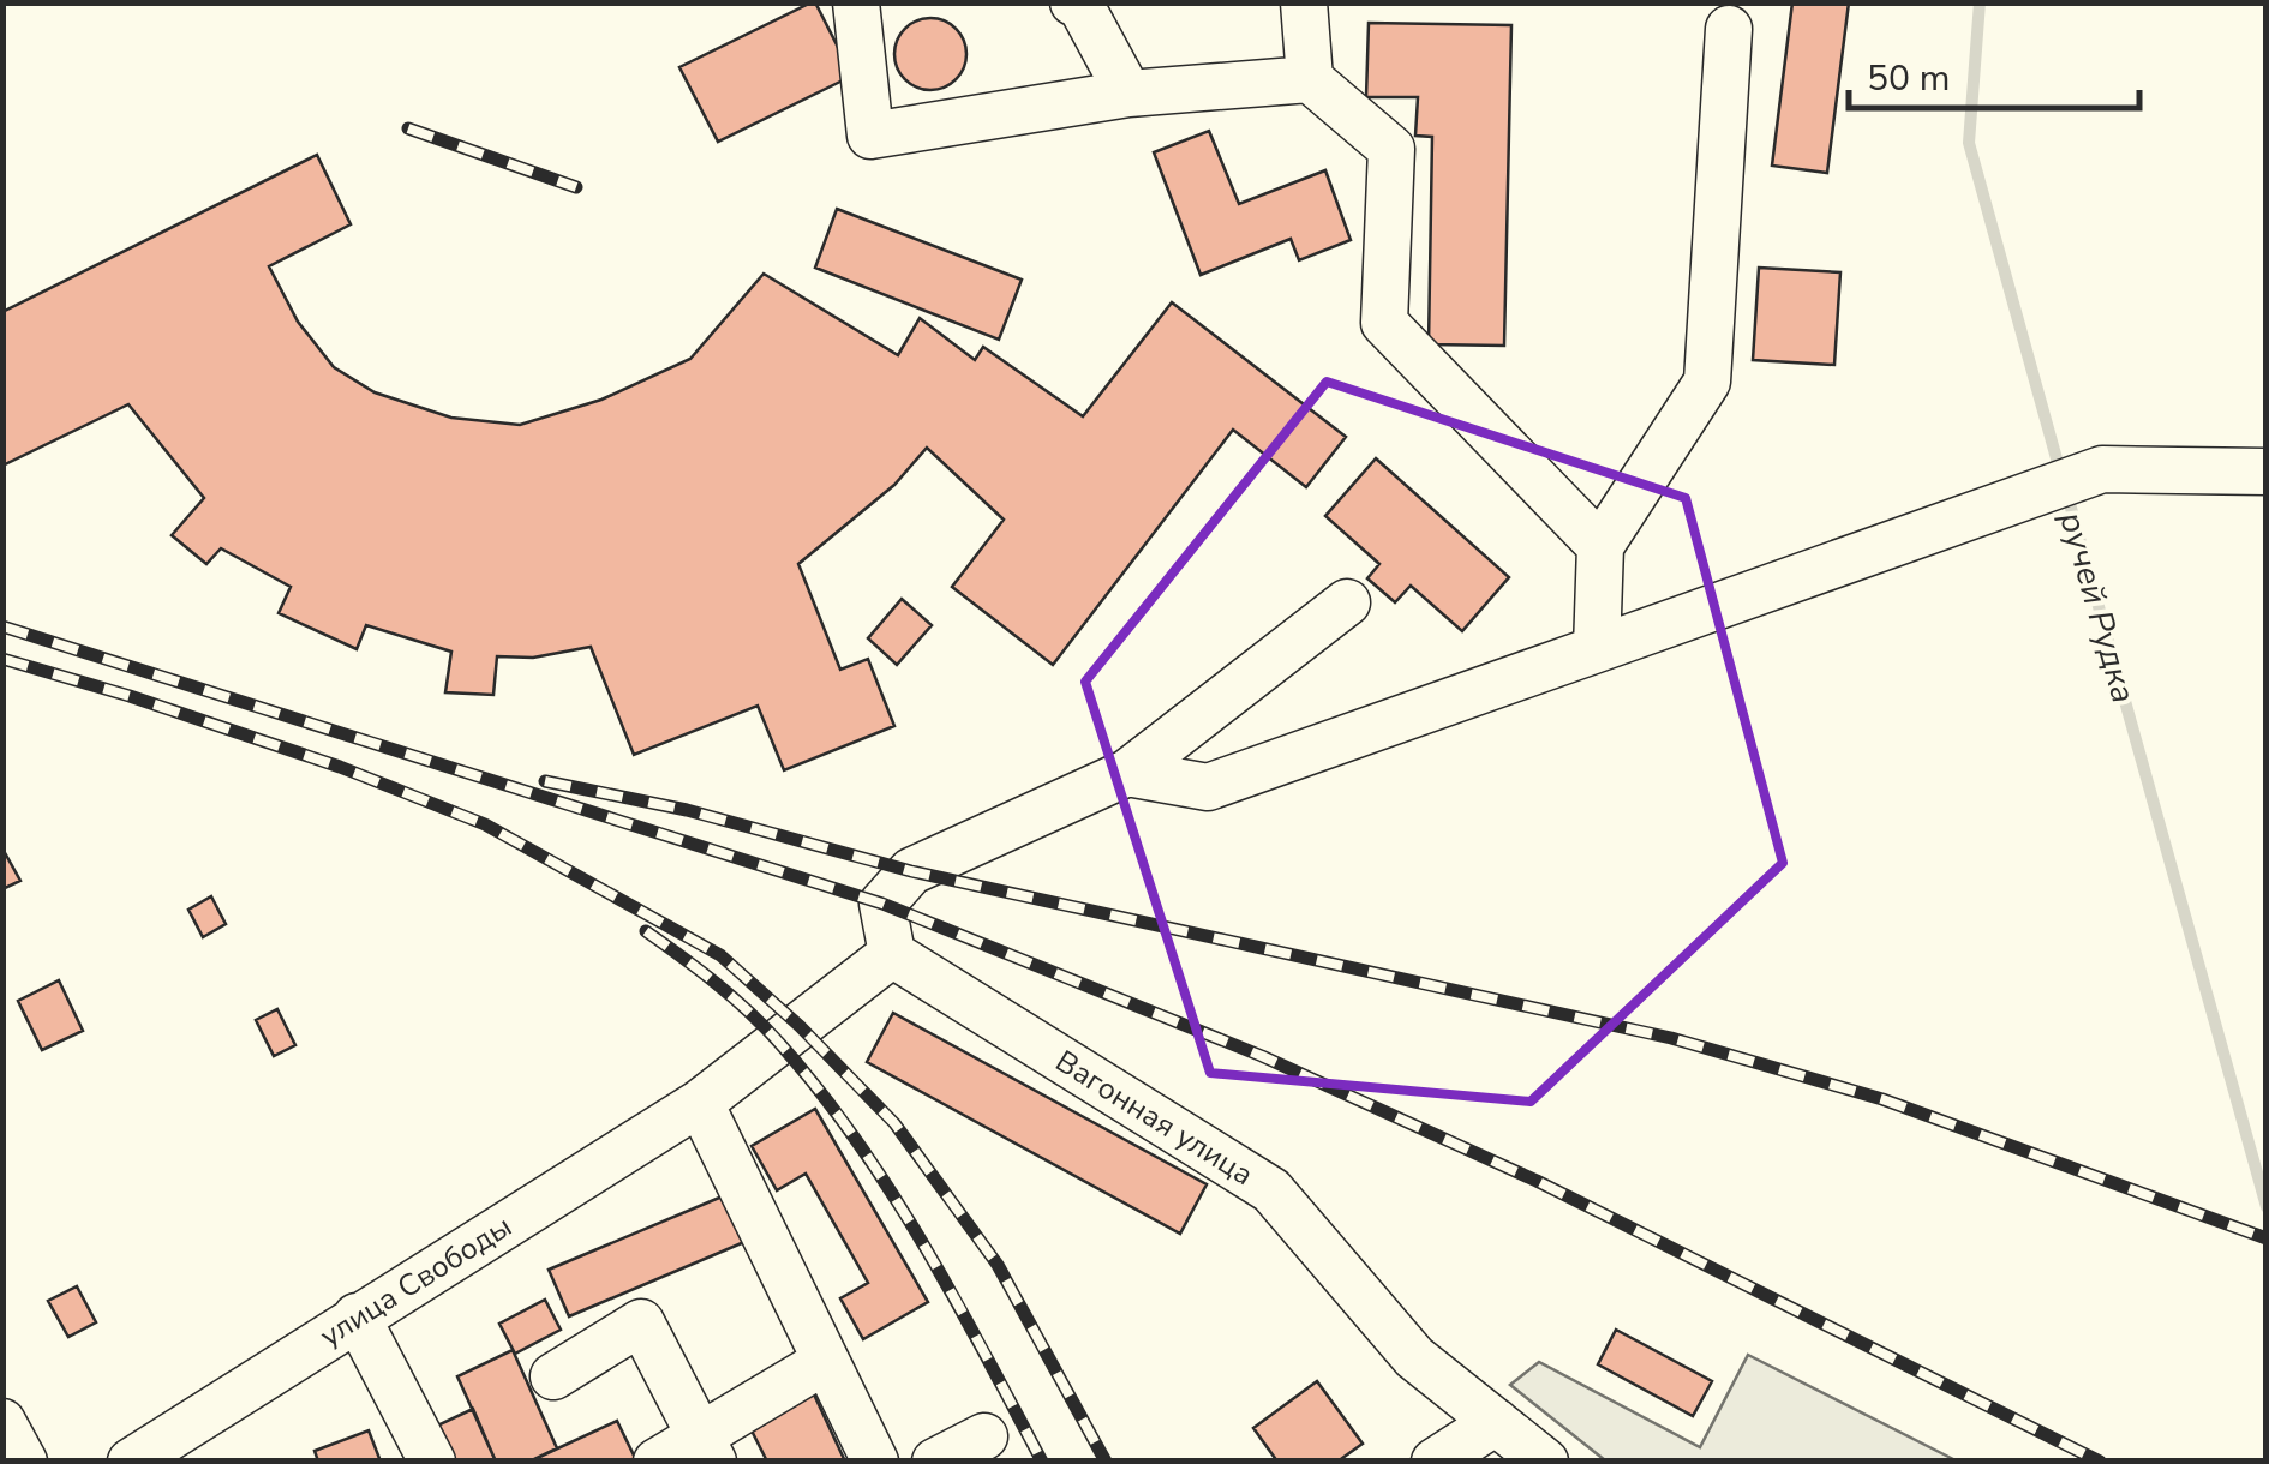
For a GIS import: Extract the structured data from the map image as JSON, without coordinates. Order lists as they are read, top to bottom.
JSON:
{
  "streets": {
    "street": ["Вагонная улица", "улица Свободы"]
  },
  "crossings": [
    ["Вагонная улица", "улица Свободы"]
  ],
  "water": ["ручей Рудка"],
  "scale_bar": "50 m"
}
